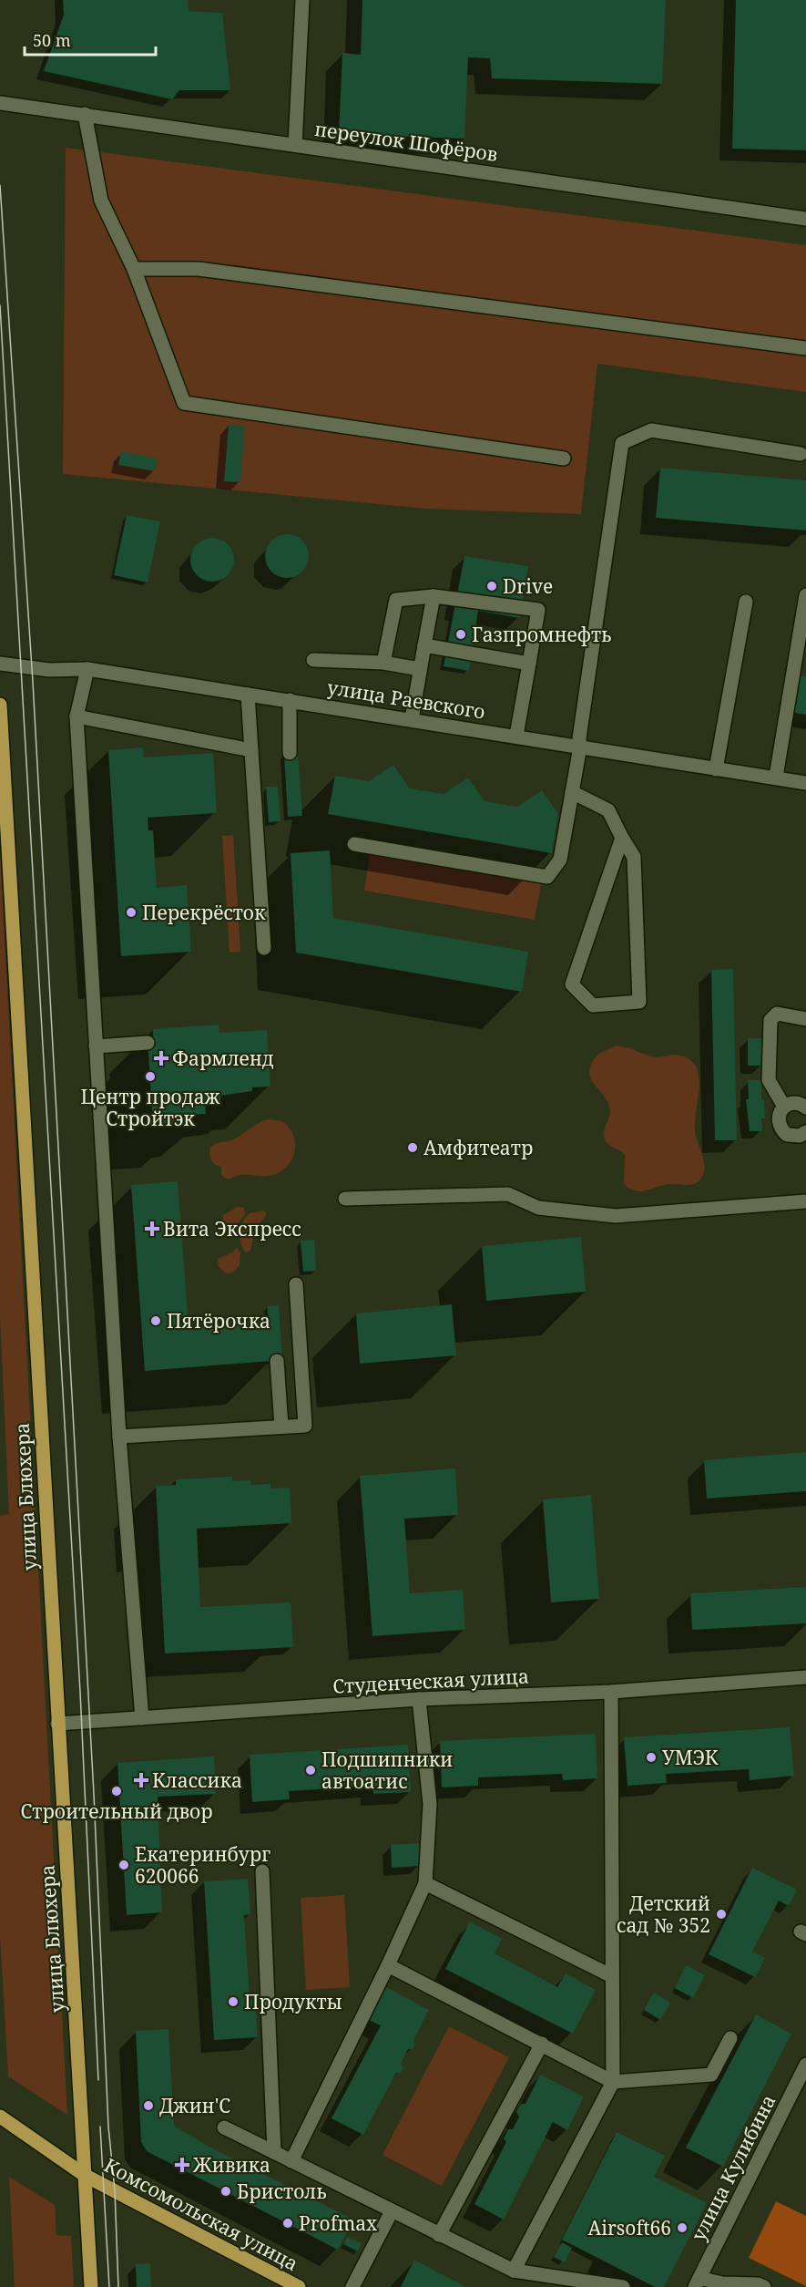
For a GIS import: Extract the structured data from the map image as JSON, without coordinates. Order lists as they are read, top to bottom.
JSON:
{
  "streets": {
    "main road": ["улица Блюхера", "Комсомольская улица"],
    "street": [
      "переулок Шофёров",
      "улица Раевского",
      "Студенческая улица",
      "улица Кулибина"
    ]
  },
  "crossings": [
    ["улица Блюхера", "Студенческая улица"],
    ["улица Блюхера", "Комсомольская улица"]
  ],
  "places": {
    "other": [
      "Drive",
      "Газпромнефть",
      "Перекрёсток",
      "Центр продаж Стройтэк",
      "Амфитеатр",
      "Пятёрочка",
      "УМЭК",
      "Подшипники автоатис",
      "Строительный двор",
      "Екатеринбург 620066",
      "Детский сад № 352",
      "Продукты",
      "Джин'С",
      "Бристоль",
      "Profmax",
      "Airsoft66"
    ],
    "health": [
      "Фармленд",
      "Вита Экспресс",
      "Классика",
      "Живика"
    ]
  },
  "scale_bar": "50 m"
}
